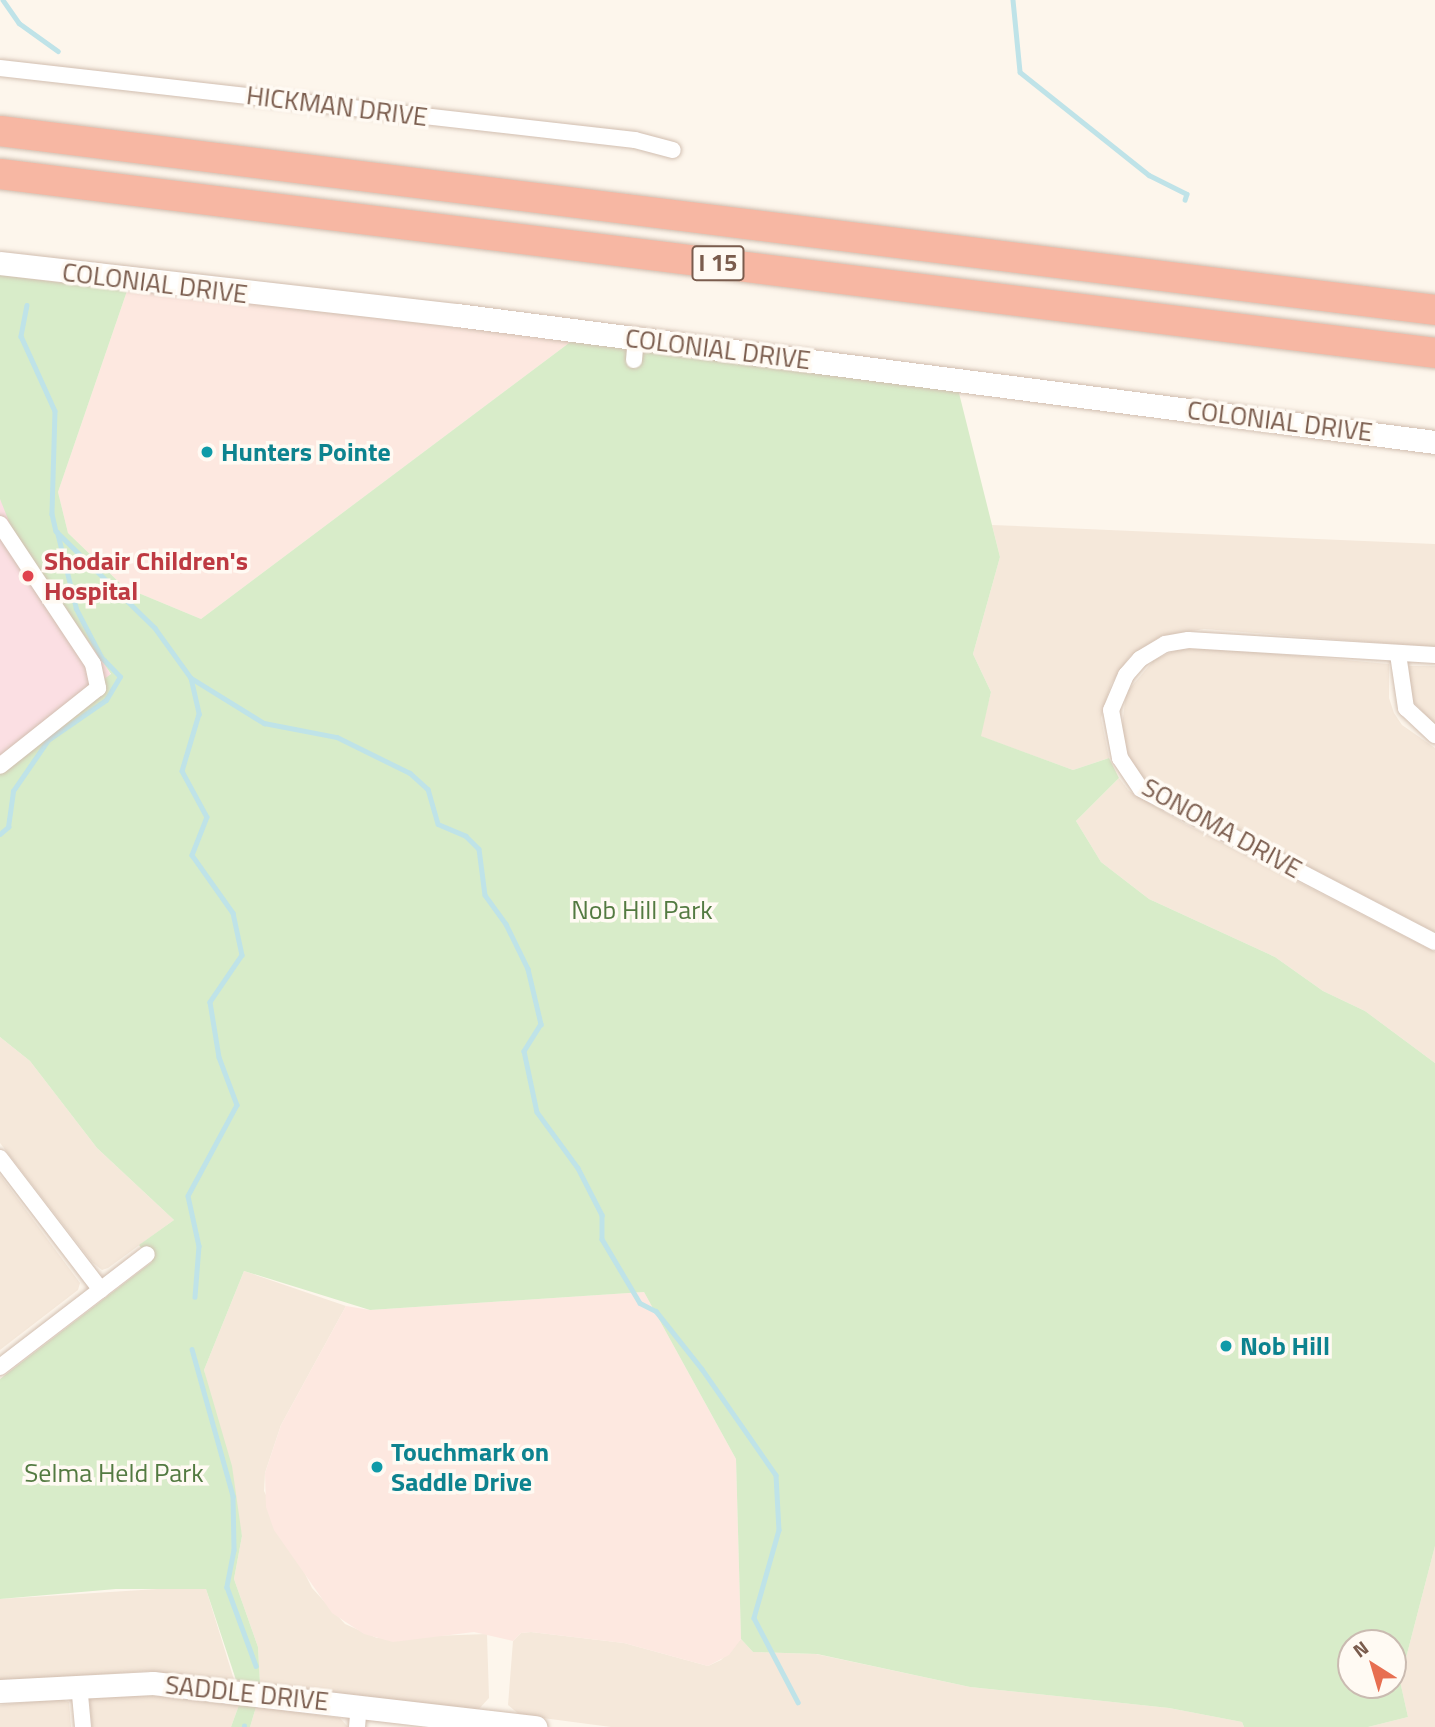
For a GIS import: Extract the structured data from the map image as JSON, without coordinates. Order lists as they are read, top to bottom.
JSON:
{
  "streets": {
    "highway": ["I 15"],
    "main road": ["COLONIAL DRIVE", "SADDLE DRIVE"],
    "street": ["HICKMAN DRIVE", "SONOMA DRIVE"]
  },
  "parks": ["Nob Hill Park", "Selma Held Park"],
  "places": [
    "Hunters Pointe",
    "Shodair Children's Hospital",
    "Nob Hill",
    "Touchmark on Saddle Drive"
  ],
  "north": "top left"
}
